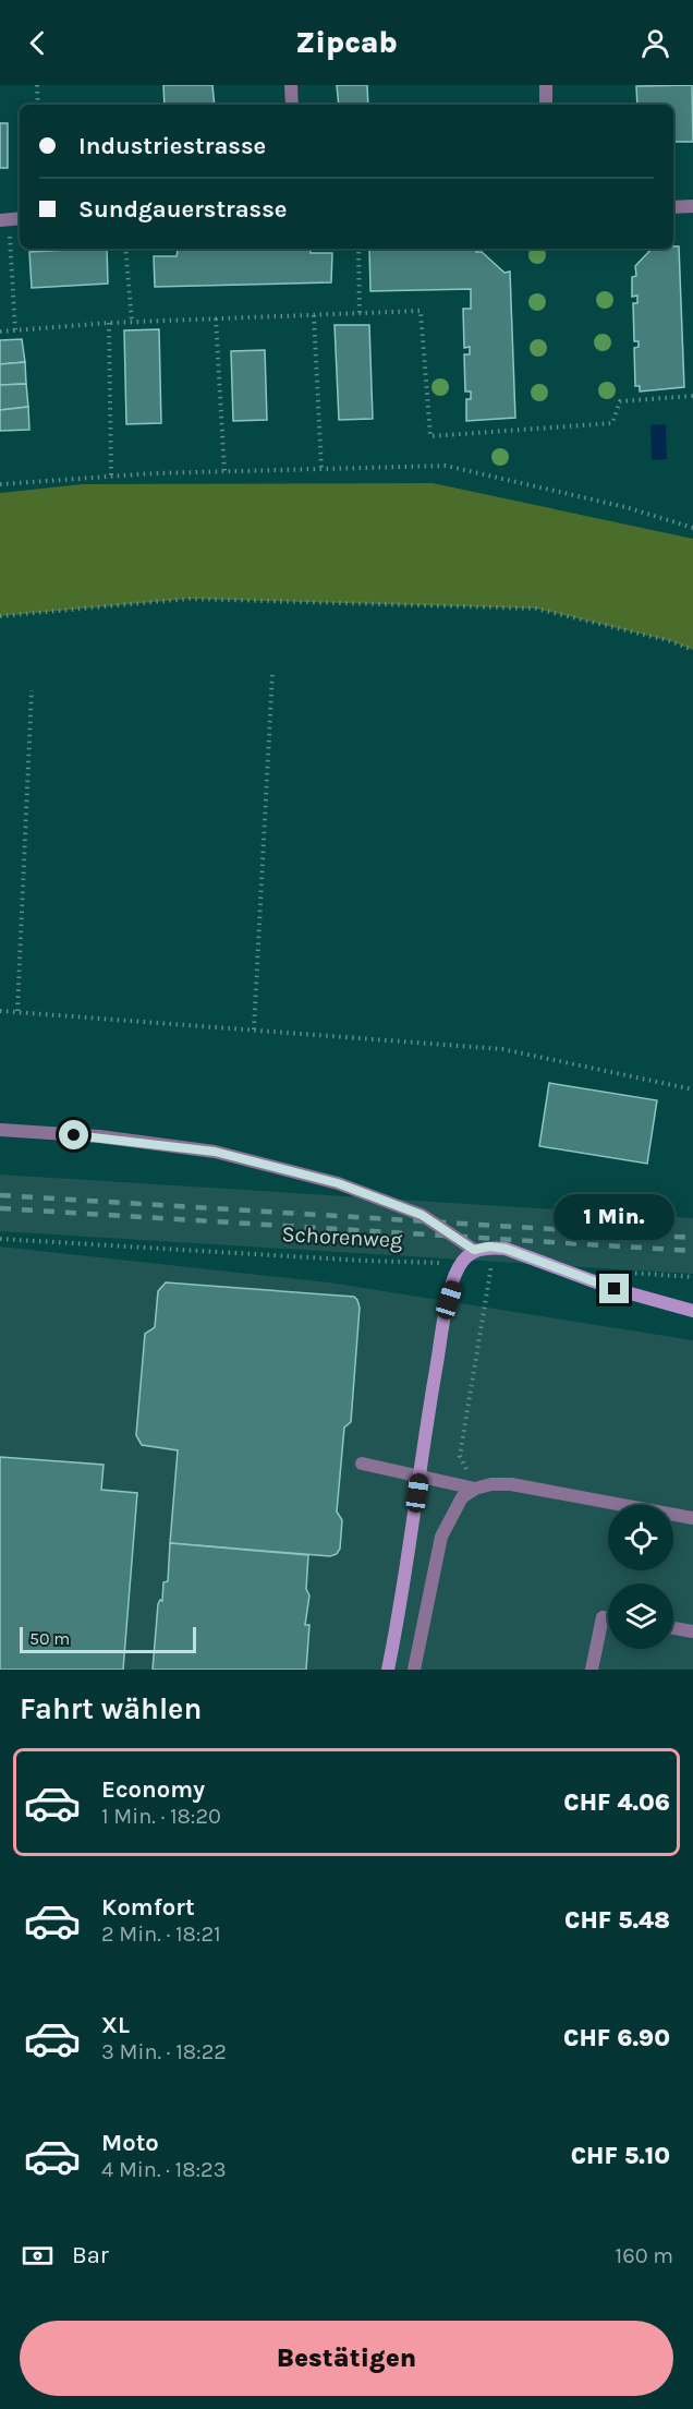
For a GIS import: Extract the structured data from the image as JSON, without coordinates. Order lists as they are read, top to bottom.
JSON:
{
  "streets": {
    "path": ["Schorenweg"]
  },
  "scale_bar": "50 m",
  "page": {
    "header": "Zipcab",
    "banner": ["Industriestrasse", "Sundgauerstrasse"],
    "bubble": "1 Min.",
    "scale": "50 m",
    "heading": "Fahrt wählen",
    "list": [
      {
        "name": "Economy",
        "note": "1 Min. · 18:20",
        "value": "CHF 4.06"
      },
      {
        "name": "Komfort",
        "note": "2 Min. · 18:21",
        "value": "CHF 5.48"
      },
      {
        "name": "XL",
        "note": "3 Min. · 18:22",
        "value": "CHF 6.90"
      },
      {
        "name": "Moto",
        "note": "4 Min. · 18:23",
        "value": "CHF 5.10"
      }
    ],
    "pay": ["Bar", "160 m"],
    "buttons": "Bestätigen"
  }
}
